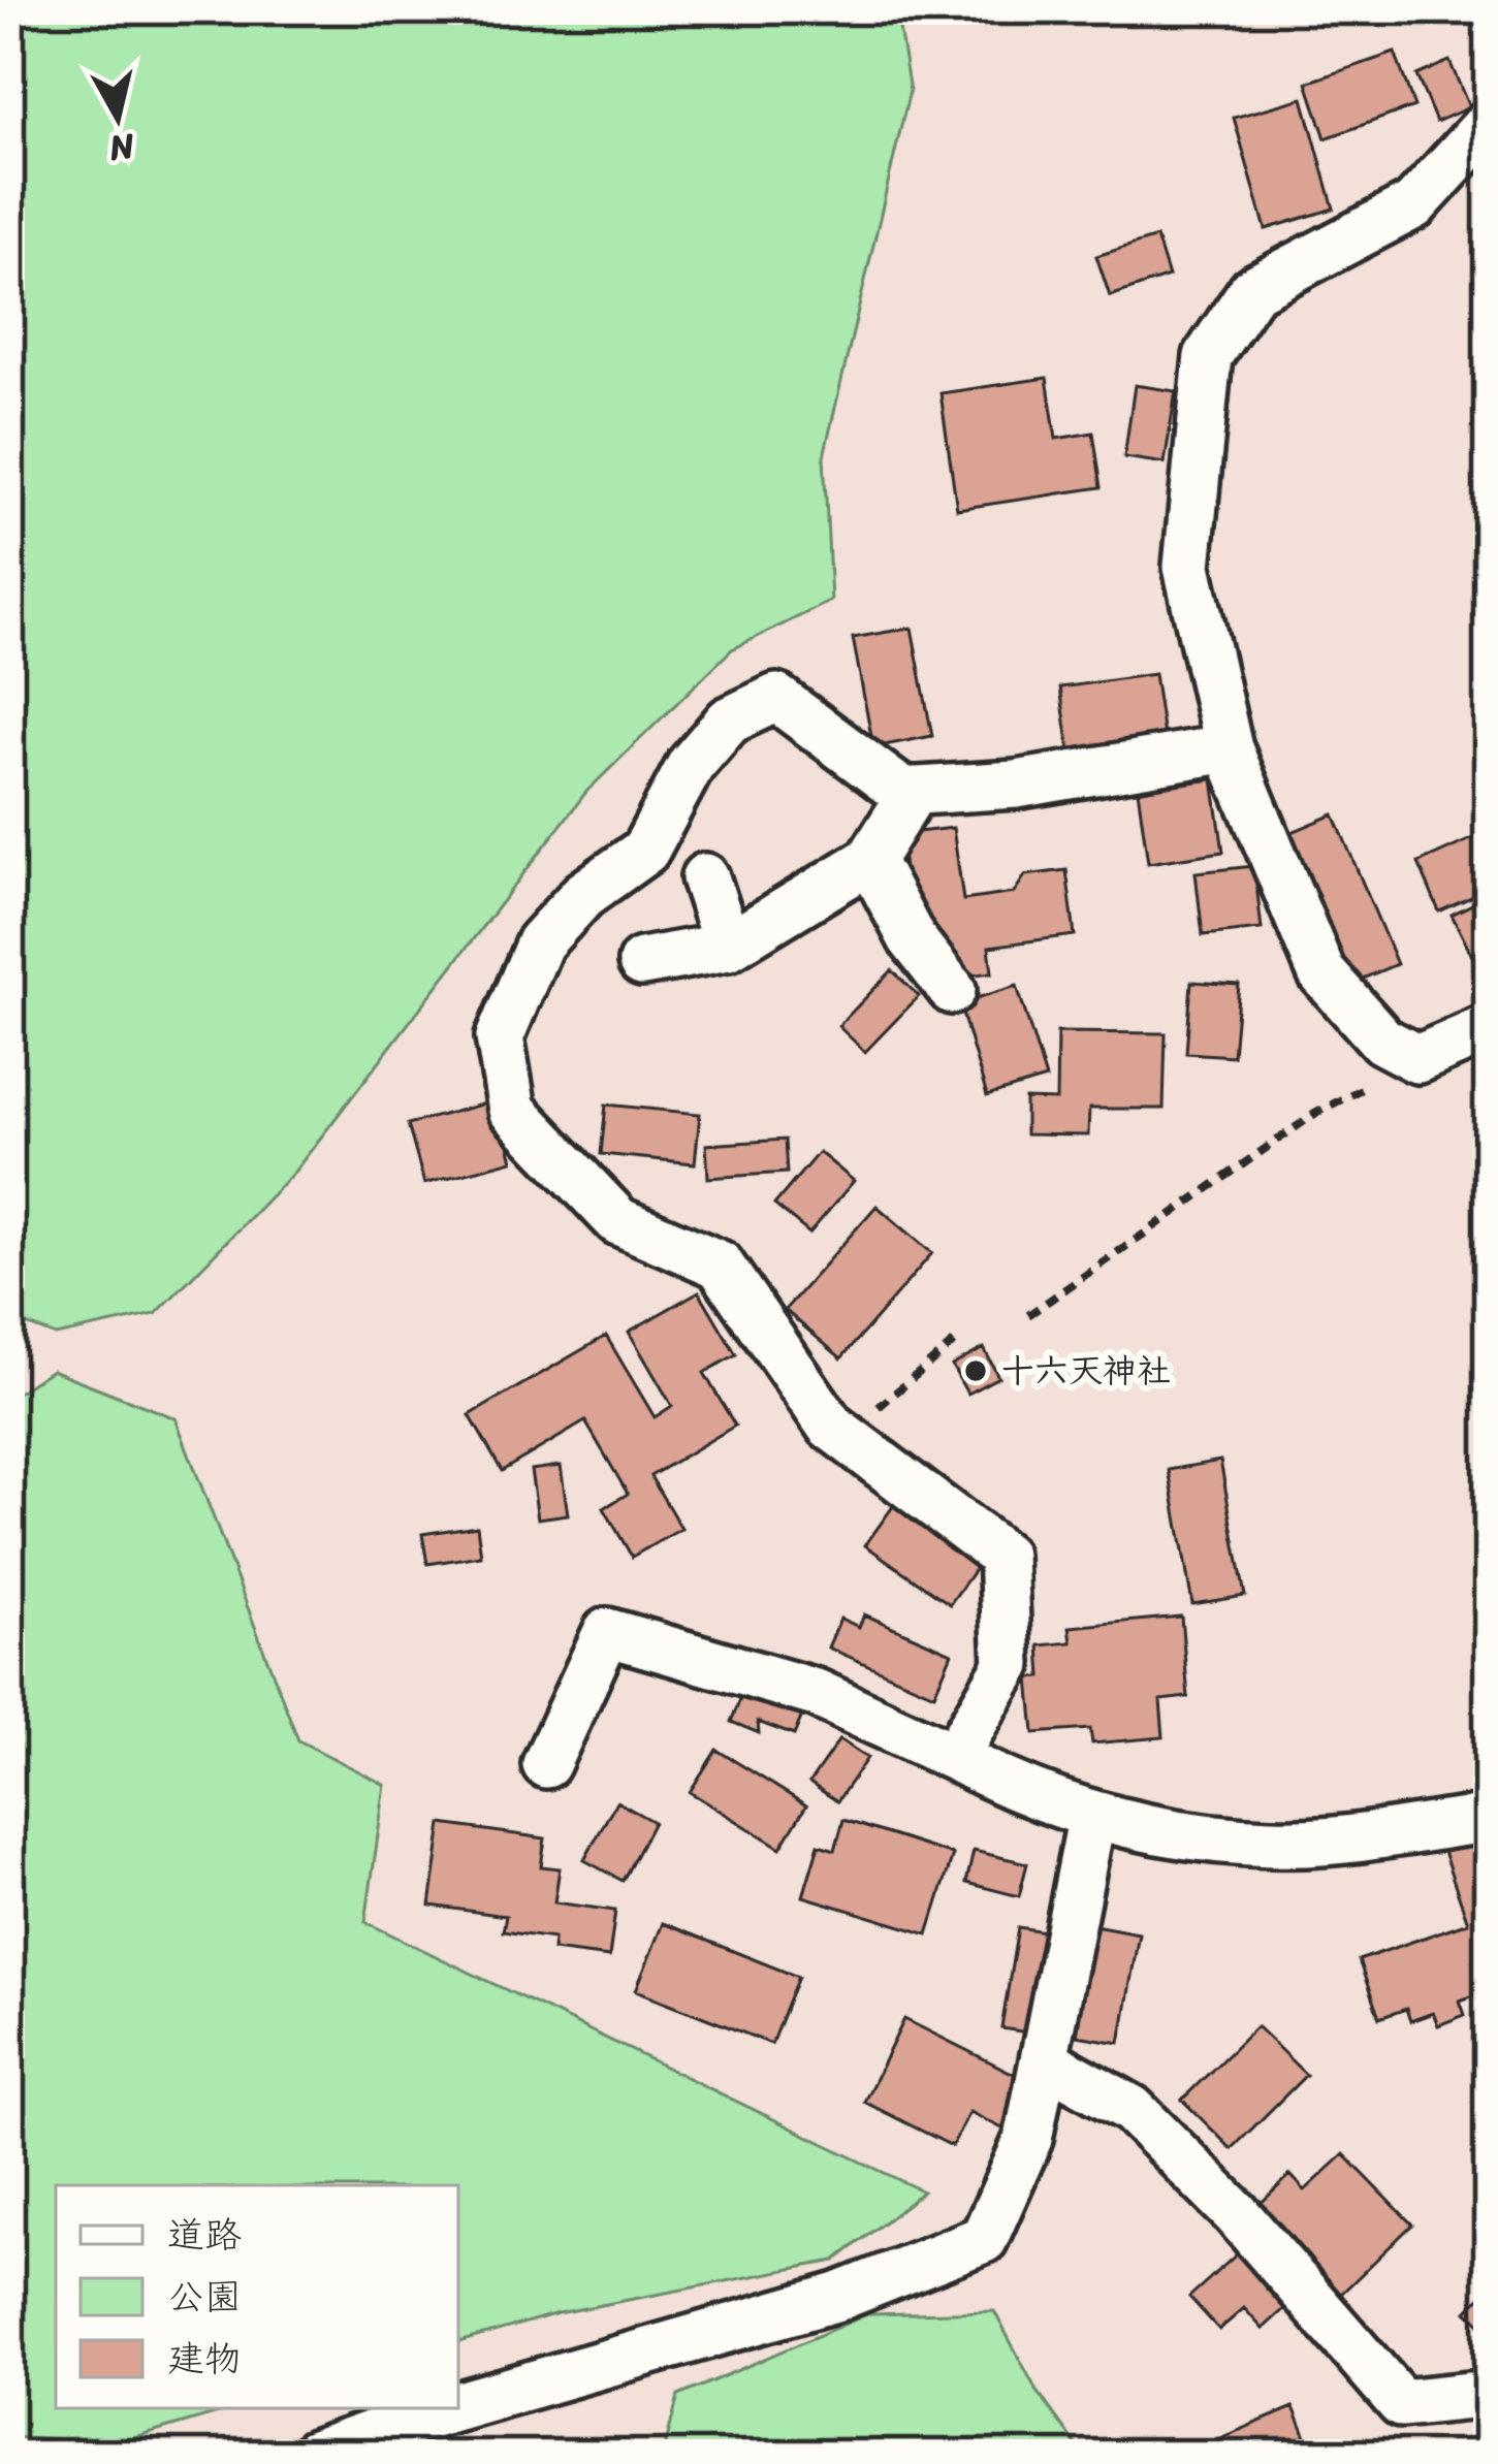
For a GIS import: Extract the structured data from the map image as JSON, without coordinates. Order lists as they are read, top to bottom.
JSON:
{
  "places": ["十六天神社"],
  "legend": ["道路", "公園", "建物"],
  "north": "bottom"
}
